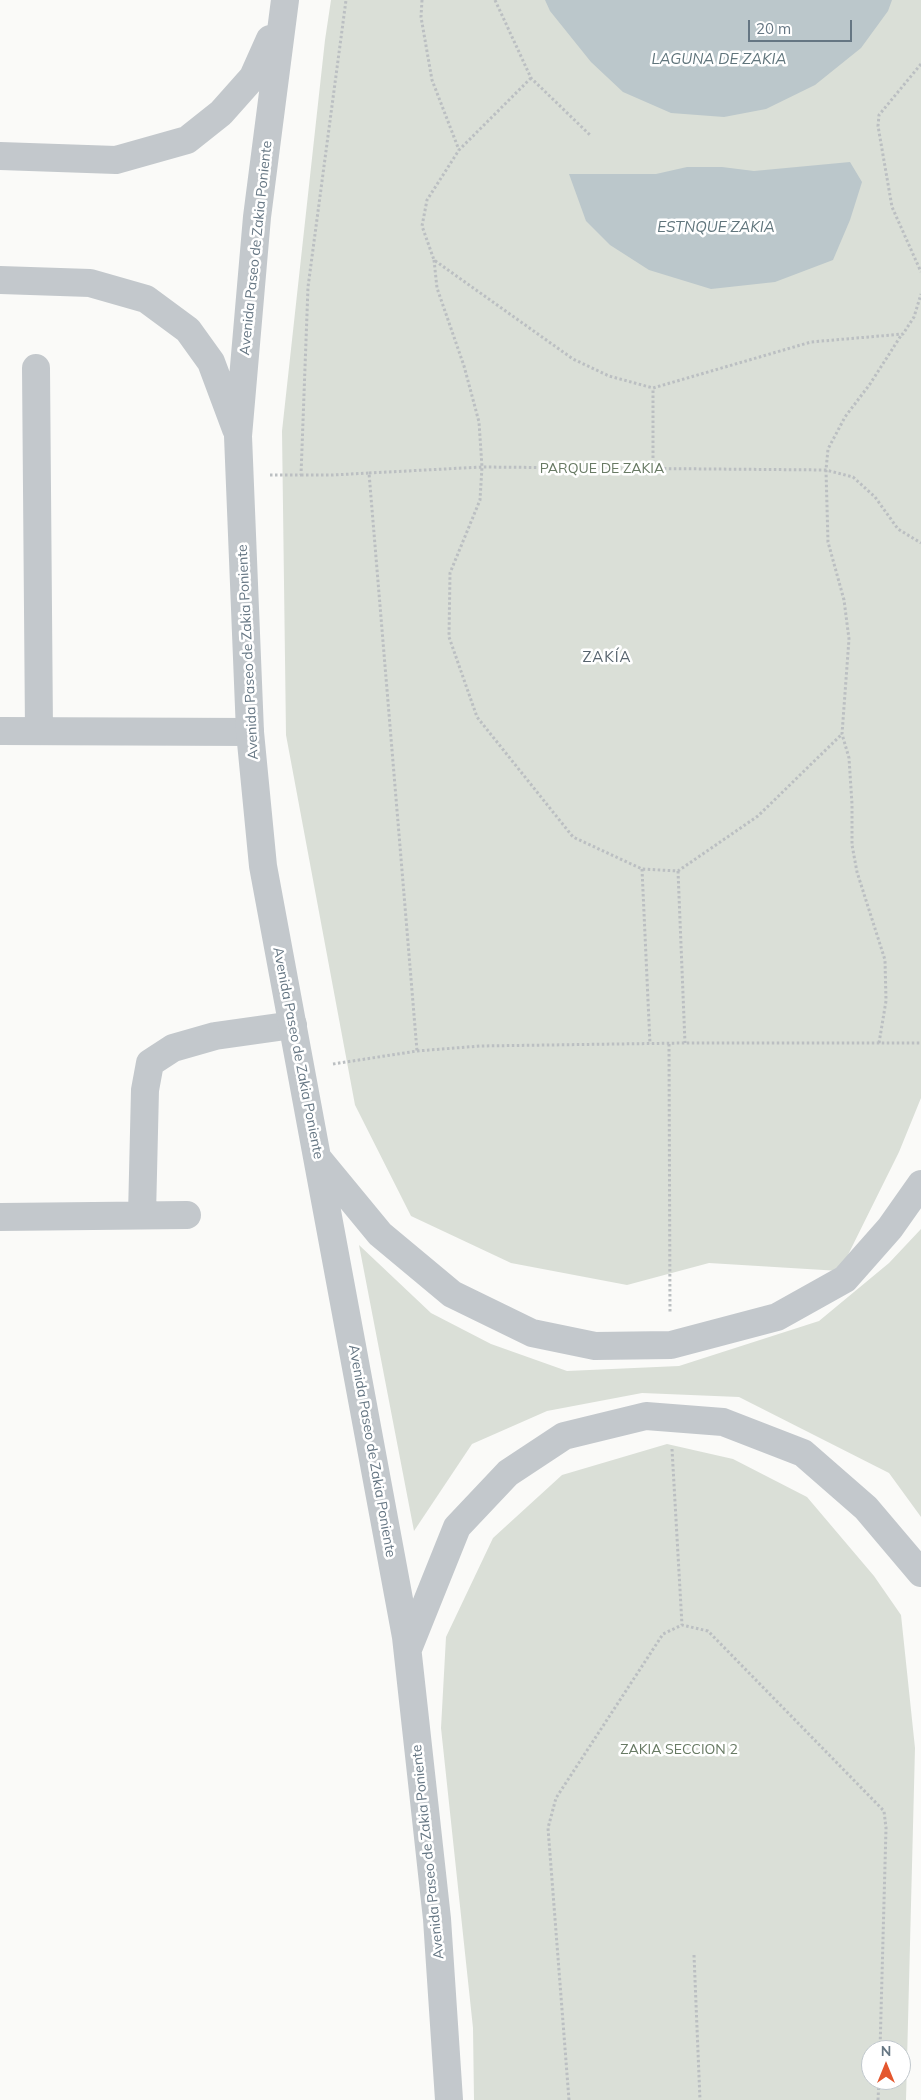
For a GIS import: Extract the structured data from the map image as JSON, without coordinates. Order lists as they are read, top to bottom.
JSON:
{
  "streets": {
    "street": ["Avenida Paseo de Zakia Poniente"]
  },
  "districts": ["ZAKÍA"],
  "water": ["LAGUNA DE ZAKIA", "ESTNQUE ZAKIA"],
  "parks": ["PARQUE DE ZAKIA", "ZAKIA SECCION 2"],
  "scale_bar": "20 m",
  "north": "top"
}
